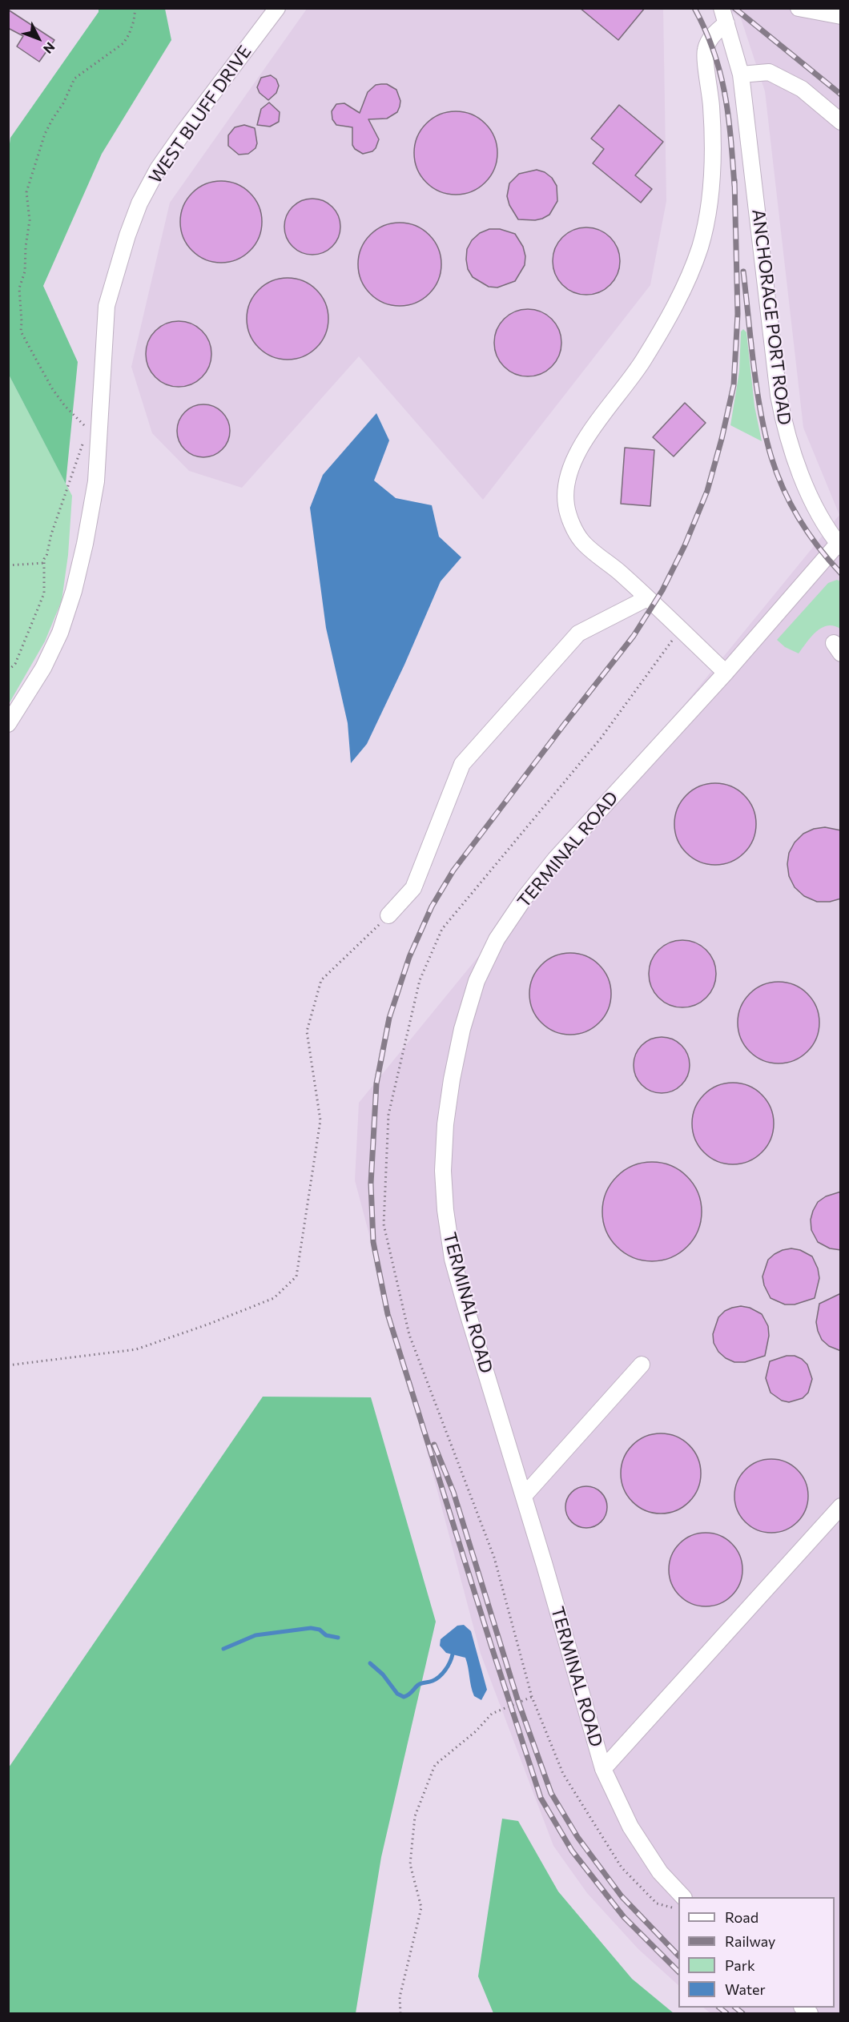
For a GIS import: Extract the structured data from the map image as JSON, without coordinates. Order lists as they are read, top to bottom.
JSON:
{
  "streets": {
    "street": ["WEST BLUFF DRIVE", "ANCHORAGE PORT ROAD", "TERMINAL ROAD"]
  },
  "crossings": [
    ["ANCHORAGE PORT ROAD", "TERMINAL ROAD"]
  ],
  "legend": [
    "Road",
    "Railway",
    "Park",
    "Water"
  ],
  "north": "bottom right"
}
